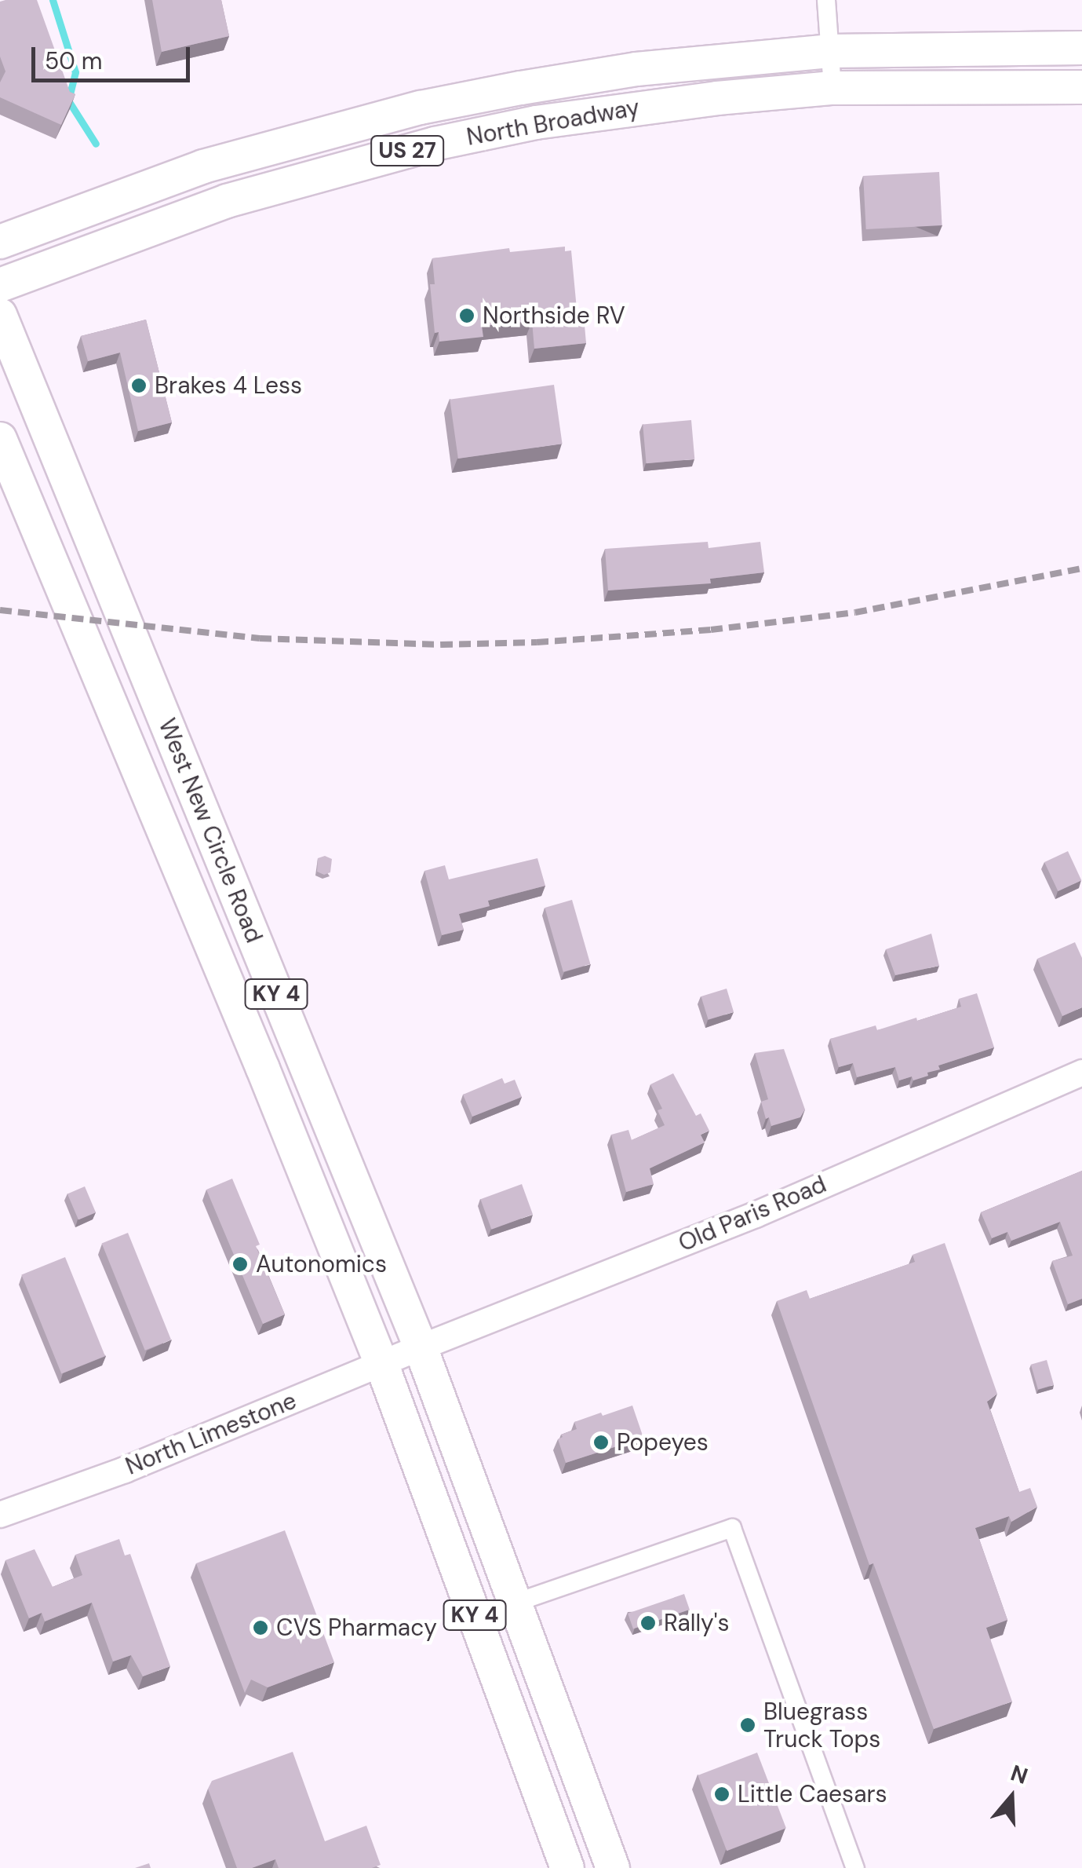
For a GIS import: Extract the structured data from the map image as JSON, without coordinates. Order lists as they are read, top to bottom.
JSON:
{
  "streets": {
    "highway": [
      "North Broadway",
      "US 27",
      "West New Circle Road",
      "KY 4"
    ],
    "street": ["Old Paris Road", "North Limestone"]
  },
  "crossings": [
    ["West New Circle Road", "KY 4"],
    ["West New Circle Road", "Old Paris Road"],
    ["West New Circle Road", "North Limestone"],
    ["KY 4", "Old Paris Road"],
    ["KY 4", "North Limestone"],
    ["Old Paris Road", "North Limestone"]
  ],
  "places": [
    "Northside RV",
    "Brakes 4 Less",
    "Autonomics",
    "Popeyes",
    "Rally's",
    "CVS Pharmacy",
    "Bluegrass Truck Tops",
    "Little Caesars"
  ],
  "scale_bar": "50 m",
  "north": "top"
}
